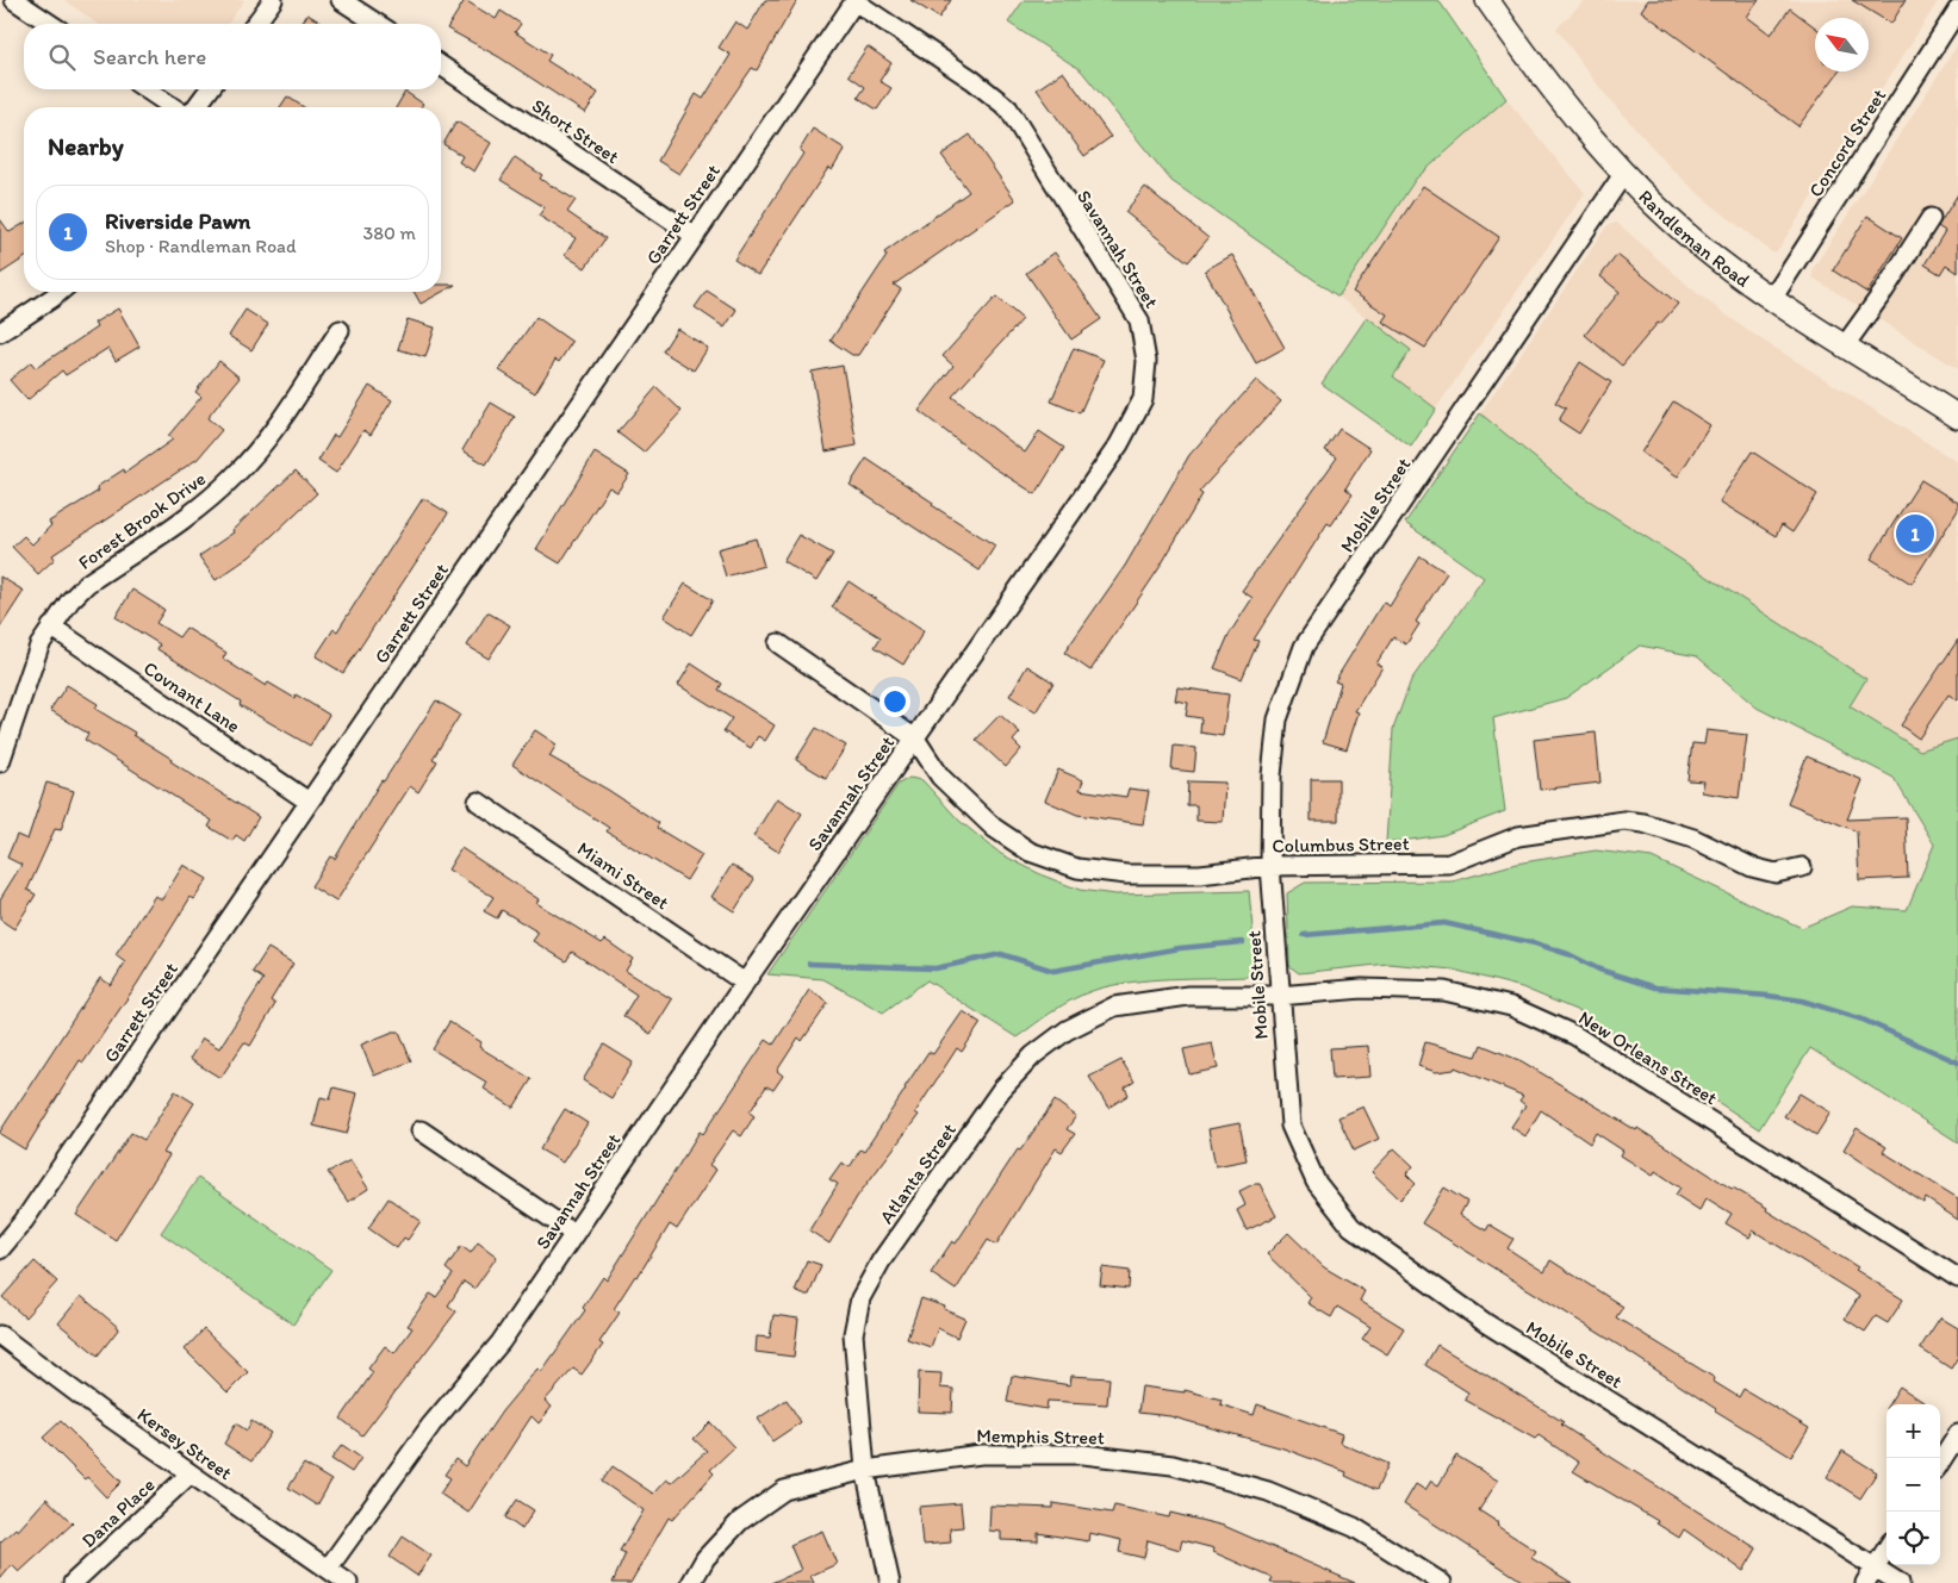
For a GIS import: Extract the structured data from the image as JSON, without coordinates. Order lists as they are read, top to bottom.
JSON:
{
  "streets": {
    "main road": ["Randleman Road"],
    "street": [
      "Short Street",
      "Concord Street",
      "Garrett Street",
      "Savannah Street",
      "Mobile Street",
      "Forest Brook Drive",
      "Covnant Lane",
      "Columbus Street",
      "Miami Street",
      "New Orleans Street",
      "Atlanta Street",
      "Memphis Street",
      "Kersey Street",
      "Dana Place"
    ]
  },
  "crossings": [
    ["Short Street", "Garrett Street"],
    ["Concord Street", "Randleman Road"],
    ["Garrett Street", "Savannah Street"],
    ["Garrett Street", "Covnant Lane"],
    ["Randleman Road", "Mobile Street"],
    ["Savannah Street", "Columbus Street"],
    ["Savannah Street", "Miami Street"],
    ["Savannah Street", "Kersey Street"],
    ["Mobile Street", "Columbus Street"],
    ["Mobile Street", "New Orleans Street"],
    ["Mobile Street", "Atlanta Street"],
    ["Forest Brook Drive", "Covnant Lane"],
    ["New Orleans Street", "Atlanta Street"],
    ["Atlanta Street", "Memphis Street"],
    ["Kersey Street", "Dana Place"]
  ],
  "north": "top left",
  "page": {
    "search": "Search here",
    "heading": "Nearby",
    "list": [
      {
        "mark": "1",
        "name": "Riverside Pawn",
        "note": "Shop · Randleman Road",
        "value": "380 m"
      }
    ],
    "pins": "1",
    "map_buttons": ["+", "−"]
  }
}
